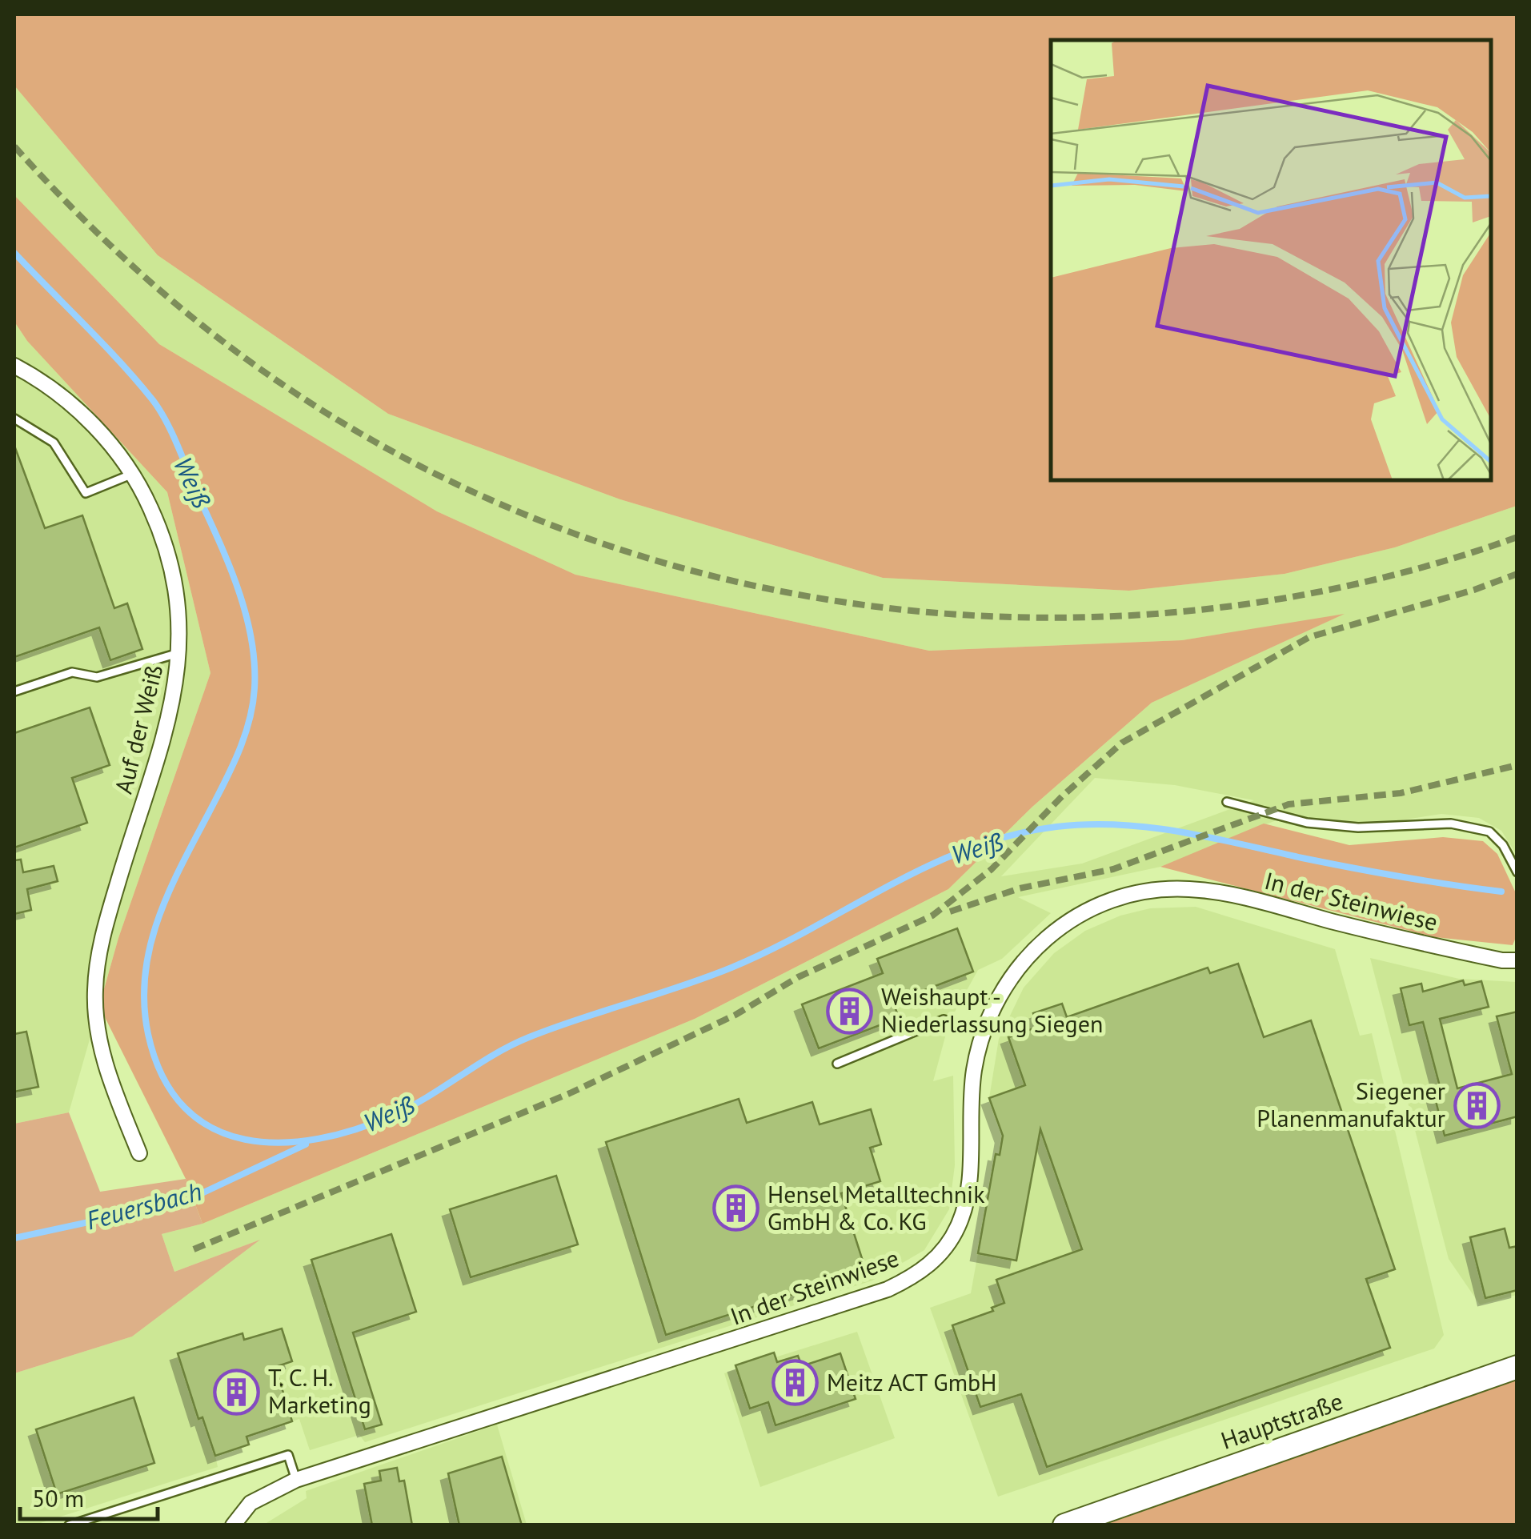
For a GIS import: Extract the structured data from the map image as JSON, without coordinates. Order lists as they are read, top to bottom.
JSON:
{
  "streets": {
    "main road": ["Hauptstraße"],
    "street": ["Auf der Weiß", "In der Steinwiese"]
  },
  "water": ["Weiß", "Feuersbach"],
  "places": {
    "building": [
      "Weishaupt - Niederlassung Siegen",
      "Siegener Planenmanufaktur",
      "Hensel Metalltechnik GmbH & Co. KG",
      "Meitz ACT GmbH",
      "T. C. H. Marketing"
    ]
  },
  "scale_bar": "50 m"
}
